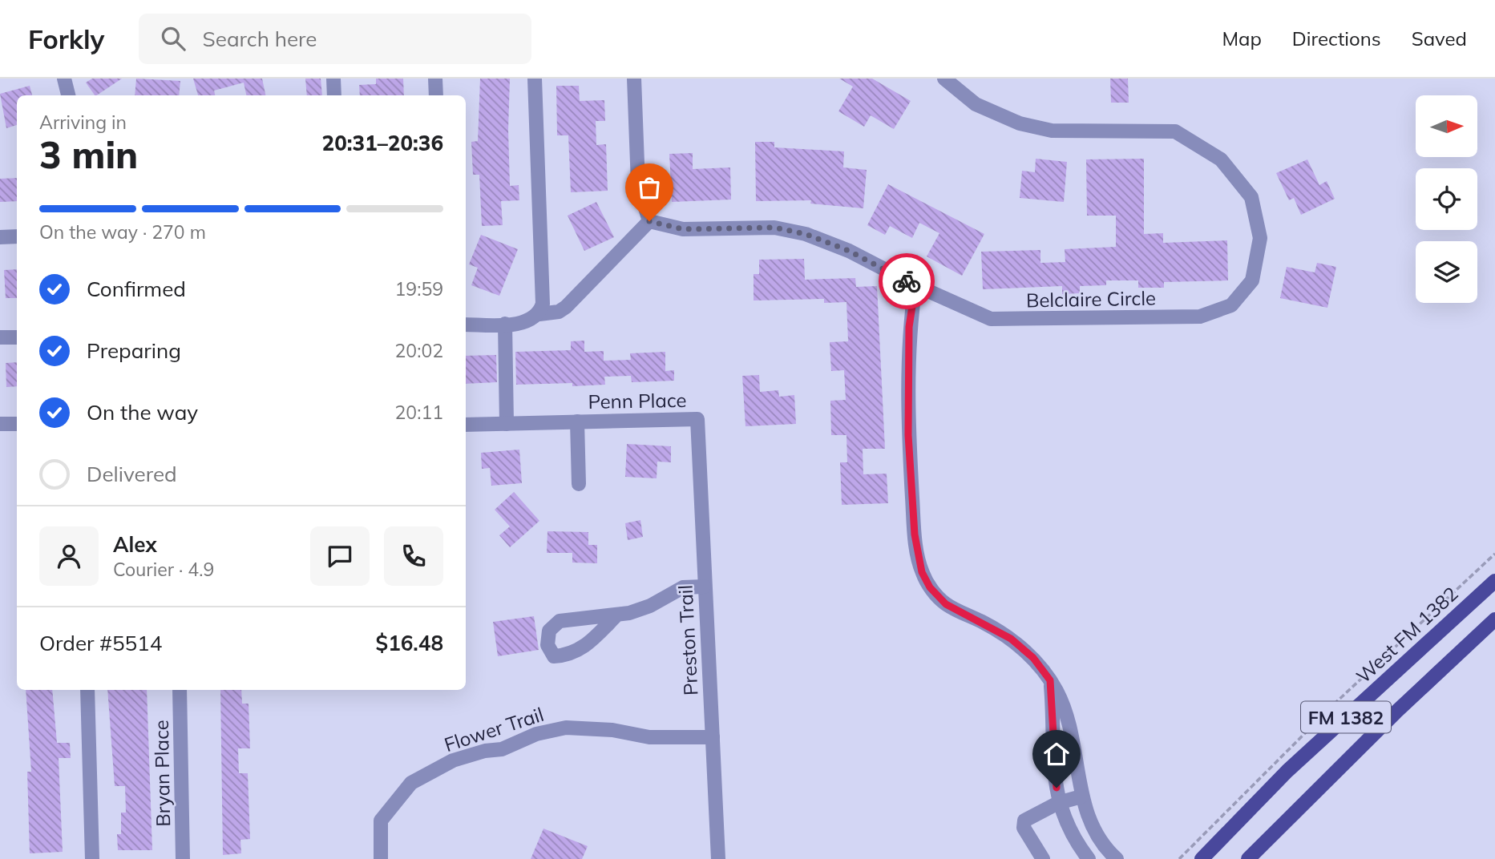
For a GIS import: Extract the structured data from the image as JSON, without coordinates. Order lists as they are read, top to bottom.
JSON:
{
  "streets": {
    "main road": ["West FM 1382", "FM 1382"],
    "street": [
      "Belclaire Circle",
      "Penn Place",
      "Preston Trail",
      "Flower Trail",
      "Bryan Place"
    ]
  },
  "crossings": [
    ["Penn Place", "Preston Trail"],
    ["Preston Trail", "Flower Trail"]
  ],
  "north": "right",
  "page": {
    "header": "Forkly",
    "search": "Search here",
    "nav": ["Map", "Directions", "Saved"],
    "heading": ["3 min", "Arriving in", "20:31–20:36"],
    "panel": [
      "Alex",
      "Courier · 4.9",
      "Order #5514",
      "$16.48"
    ],
    "bar": "On the way · 270 m",
    "list": [
      ["Confirmed", "19:59"],
      ["Preparing", "20:02"],
      ["On the way", "20:11"],
      "Delivered"
    ]
  }
}
